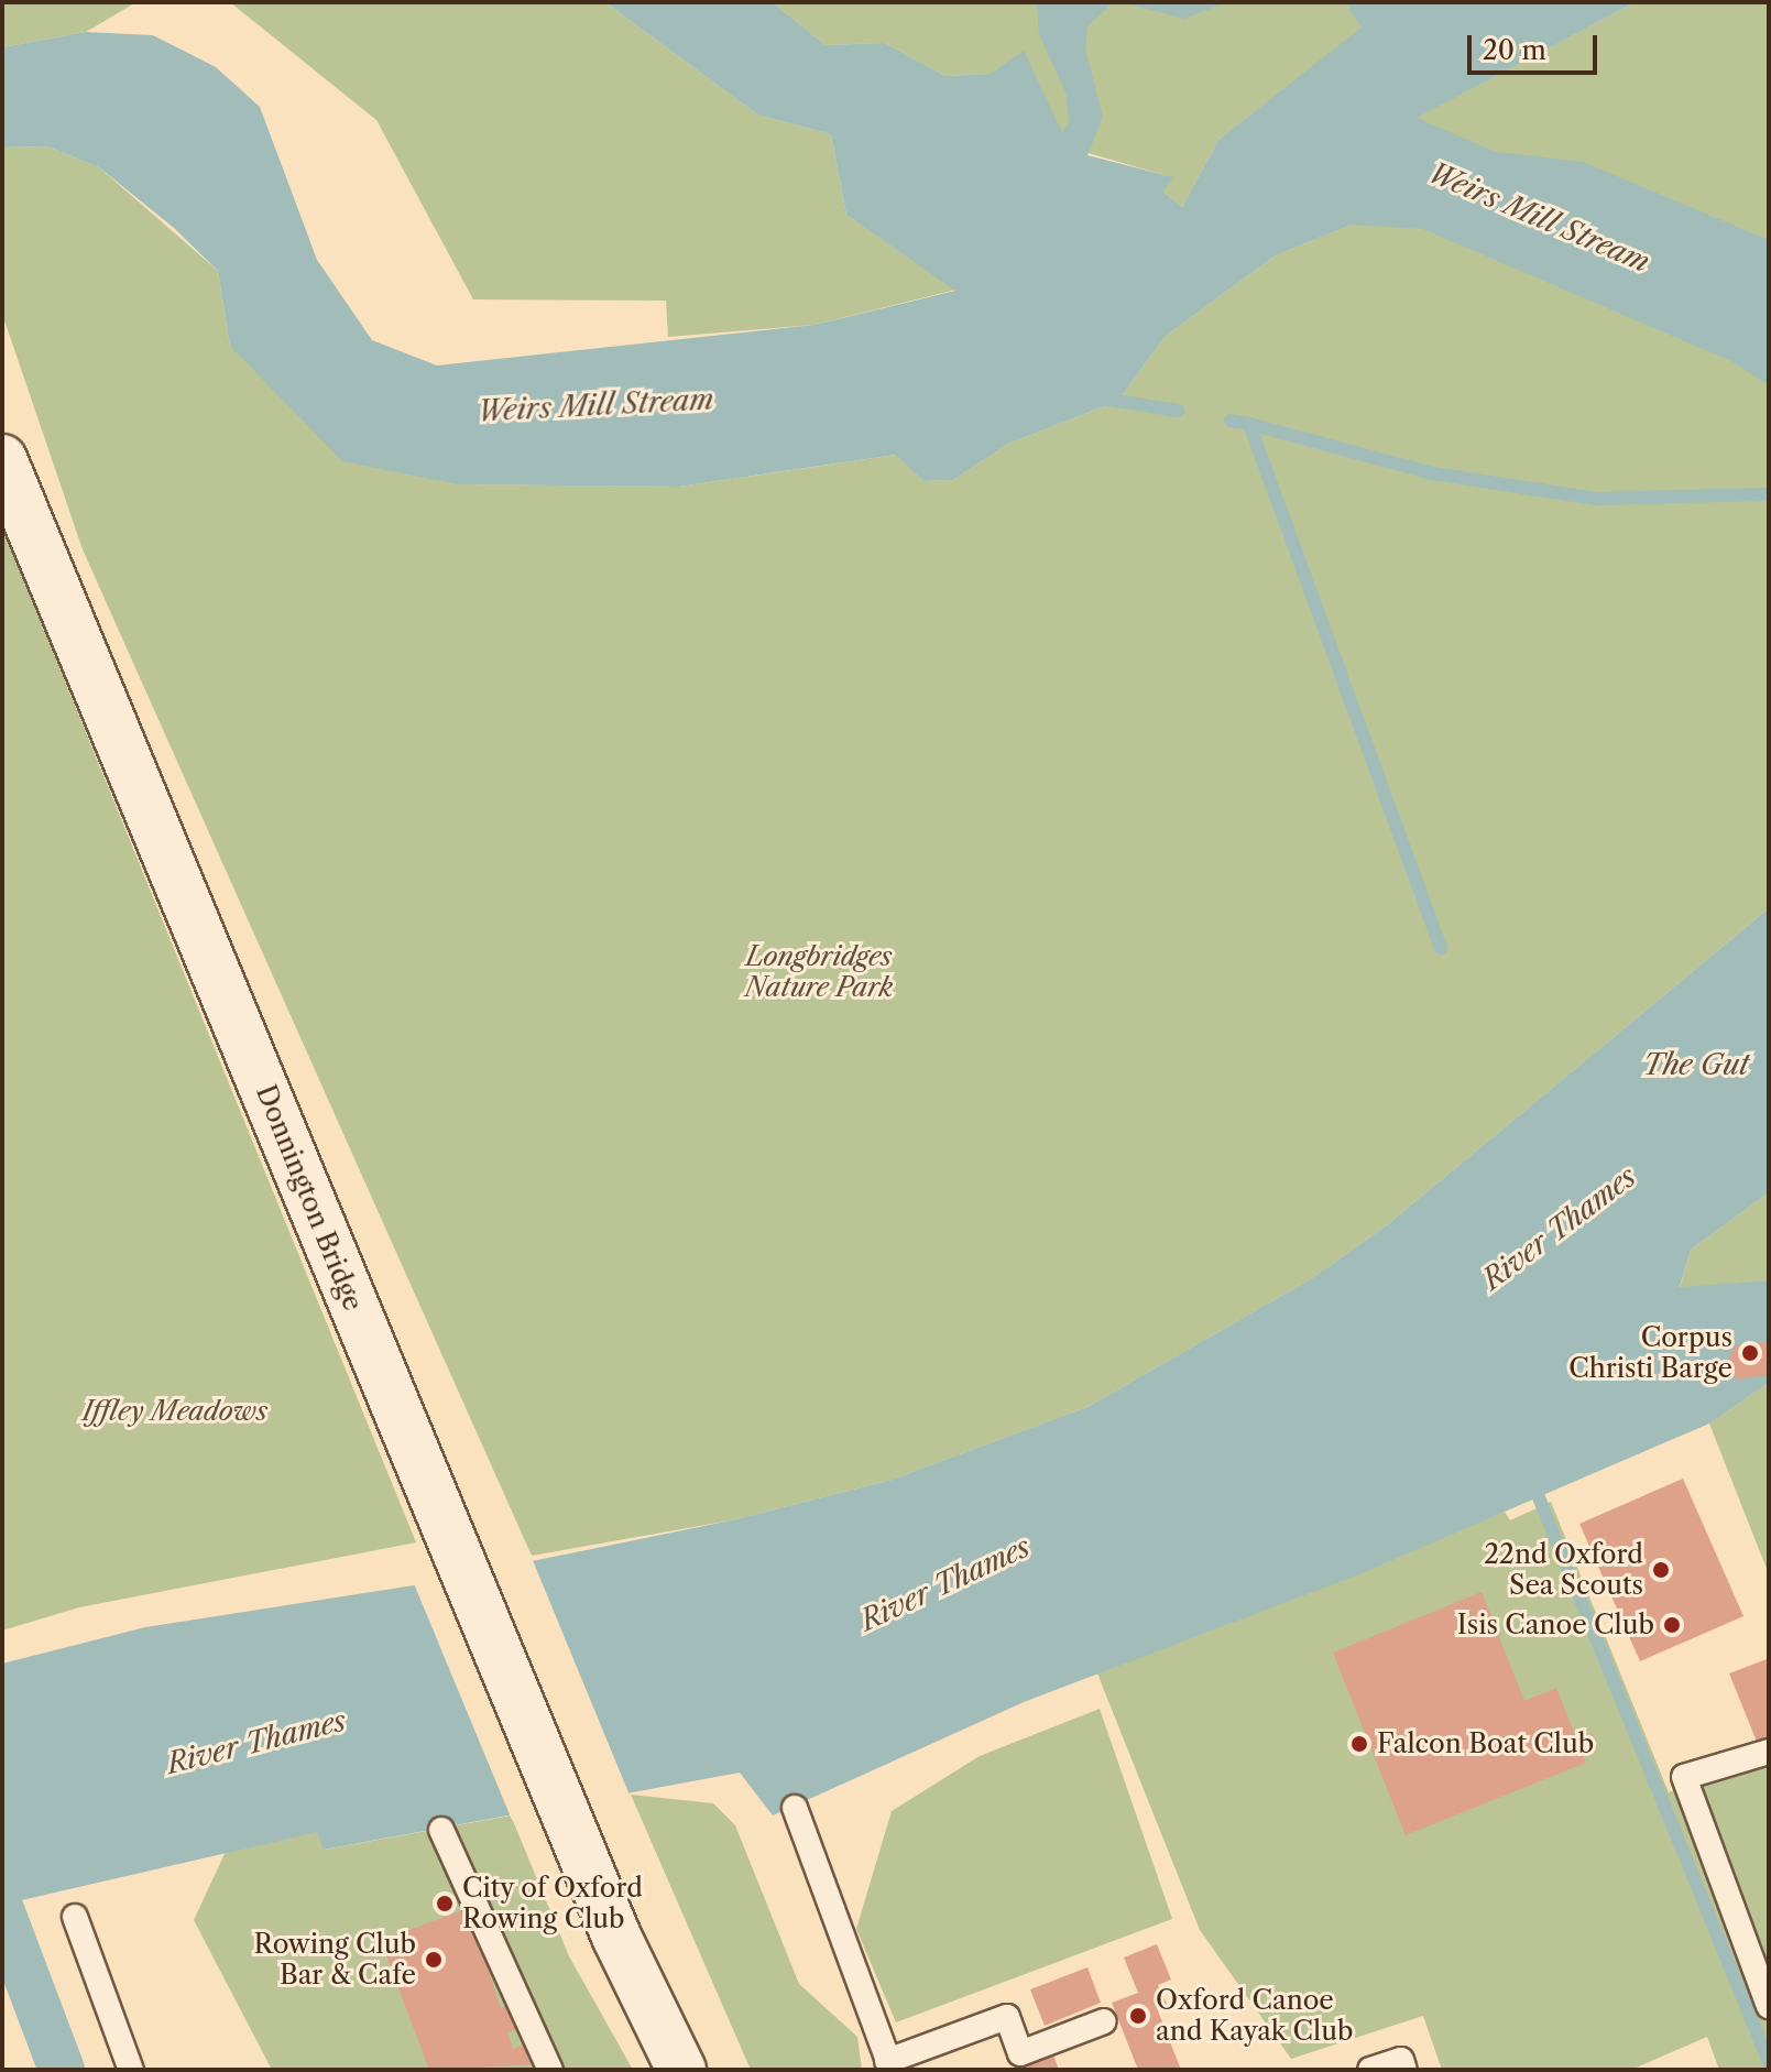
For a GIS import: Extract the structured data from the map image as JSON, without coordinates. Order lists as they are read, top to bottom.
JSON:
{
  "streets": {
    "main road": ["Donnington Bridge"]
  },
  "water": ["Weirs Mill Stream", "The Gut", "River Thames"],
  "parks": ["Longbridges Nature Park", "Iffley Meadows"],
  "places": [
    "Corpus Christi Barge",
    "22nd Oxford Sea Scouts",
    "Isis Canoe Club",
    "Falcon Boat Club",
    "City of Oxford Rowing Club",
    "Rowing Club Bar & Cafe",
    "Oxford Canoe and Kayak Club"
  ],
  "scale_bar": "20 m"
}
